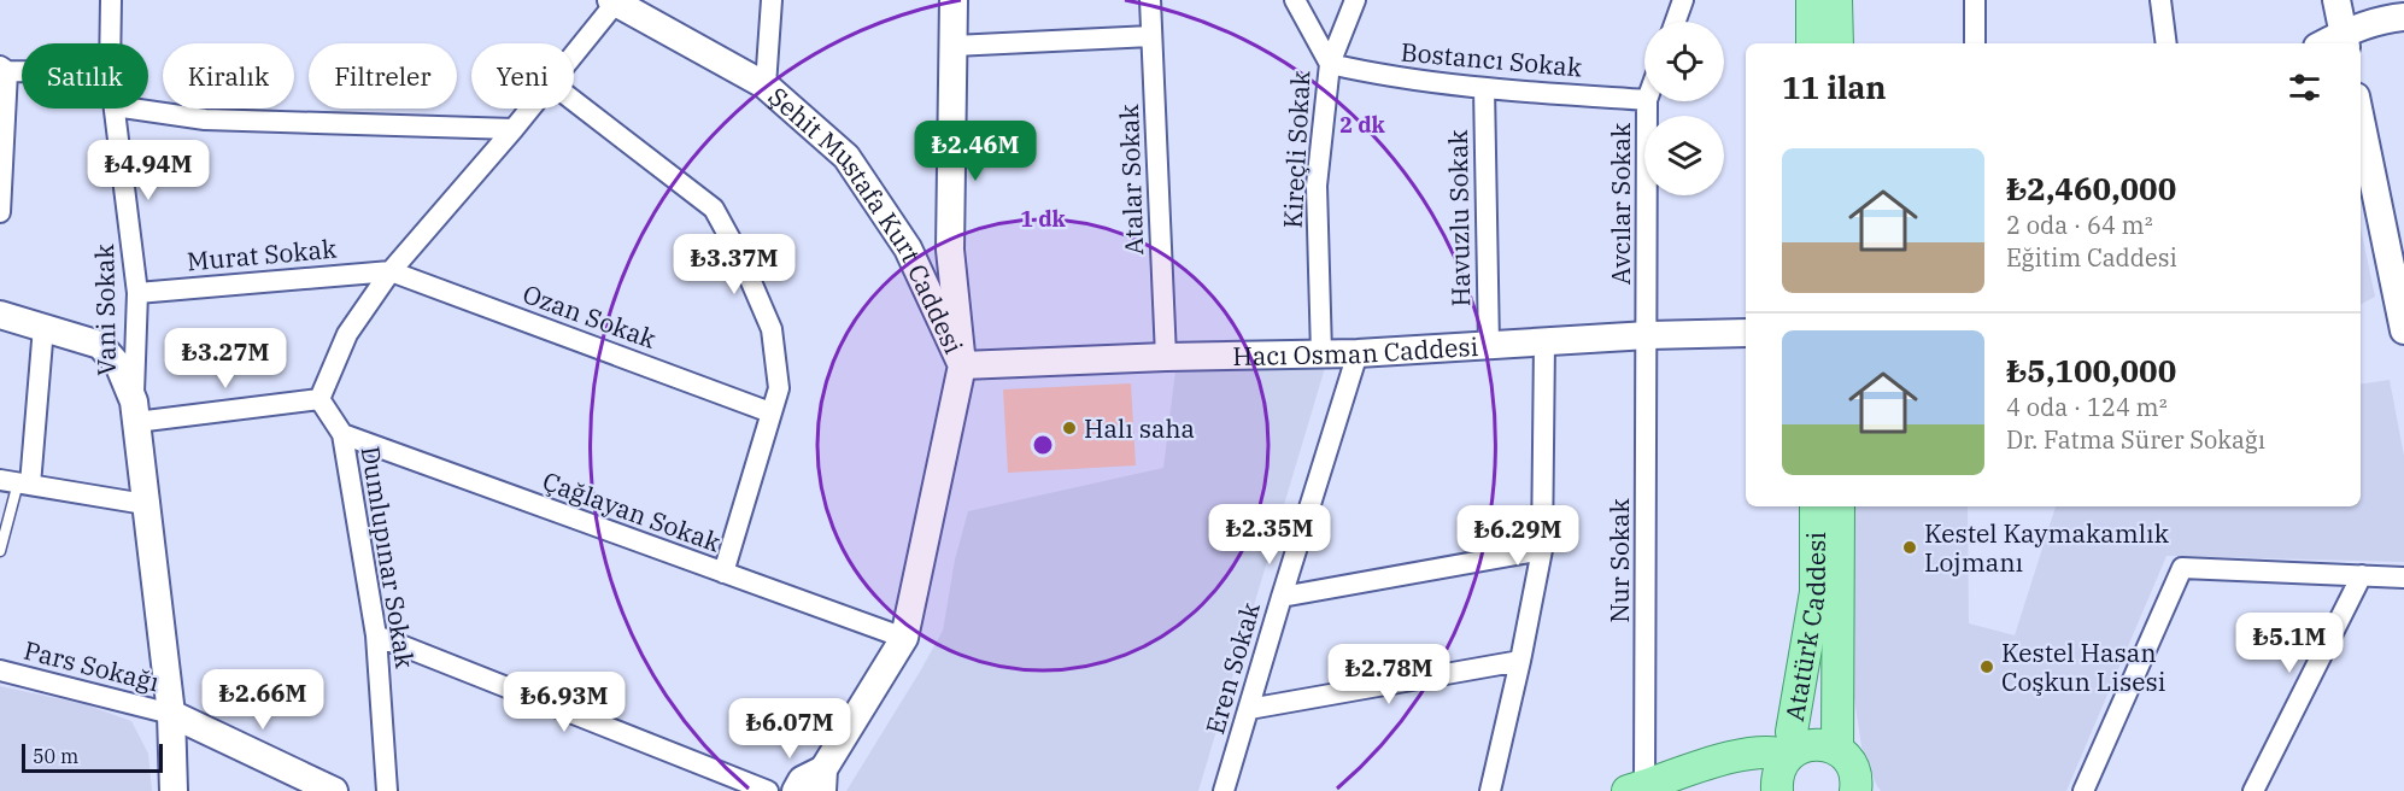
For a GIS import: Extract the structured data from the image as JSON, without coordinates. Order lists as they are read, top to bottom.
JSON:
{
  "streets": {
    "main road": ["Şehit Mustafa Kurt Caddesi", "Hacı Osman Caddesi", "Atatürk Caddesi"],
    "street": [
      "Bostancı Sokak",
      "Kireçli Sokak",
      "Atalar Sokak",
      "Avcılar Sokak",
      "Havuzlu Sokak",
      "Murat Sokak",
      "Vani Sokak",
      "Ozan Sokak",
      "Çağlayan Sokak",
      "Dumlupınar Sokak",
      "Nur Sokak",
      "Pars Sokağı",
      "Eren Sokak"
    ]
  },
  "crossings": [
    ["Bostancı Sokak", "Kireçli Sokak"],
    ["Bostancı Sokak", "Havuzlu Sokak"],
    ["Kireçli Sokak", "Hacı Osman Caddesi"],
    ["Atalar Sokak", "Hacı Osman Caddesi"],
    ["Avcılar Sokak", "Hacı Osman Caddesi"],
    ["Avcılar Sokak", "Nur Sokak"],
    ["Havuzlu Sokak", "Hacı Osman Caddesi"],
    ["Şehit Mustafa Kurt Caddesi", "Hacı Osman Caddesi"],
    ["Şehit Mustafa Kurt Caddesi", "Çağlayan Sokak"],
    ["Murat Sokak", "Vani Sokak"],
    ["Murat Sokak", "Ozan Sokak"],
    ["Hacı Osman Caddesi", "Nur Sokak"],
    ["Hacı Osman Caddesi", "Eren Sokak"],
    ["Çağlayan Sokak", "Dumlupınar Sokak"]
  ],
  "places": ["Halı saha", "Kestel Kaymakamlık Lojmanı", "Kestel Hasan Coşkun Lisesi"],
  "scale_bar": "50 m",
  "page": {
    "chip": [
      "Satılık",
      "Kiralık",
      "Filtreler",
      "Yeni"
    ],
    "heading": "11 ilan",
    "price": [
      "₺2.46M",
      "₺4.94M",
      "₺3.37M",
      "₺3.27M",
      "₺2.35M",
      "₺6.29M",
      "₺5.1M",
      "₺2.78M",
      "₺2.66M",
      "₺6.93M",
      "₺6.07M"
    ],
    "list": [
      {
        "name": "₺2,460,000",
        "note": "2 oda · 64 m² · Eğitim Caddesi"
      },
      {
        "name": "₺5,100,000",
        "note": "4 oda · 124 m² · Dr. Fatma Sürer Sokağı"
      }
    ],
    "scale": "50 m"
  },
  "rings": ["2 dk", "1 dk"]
}
